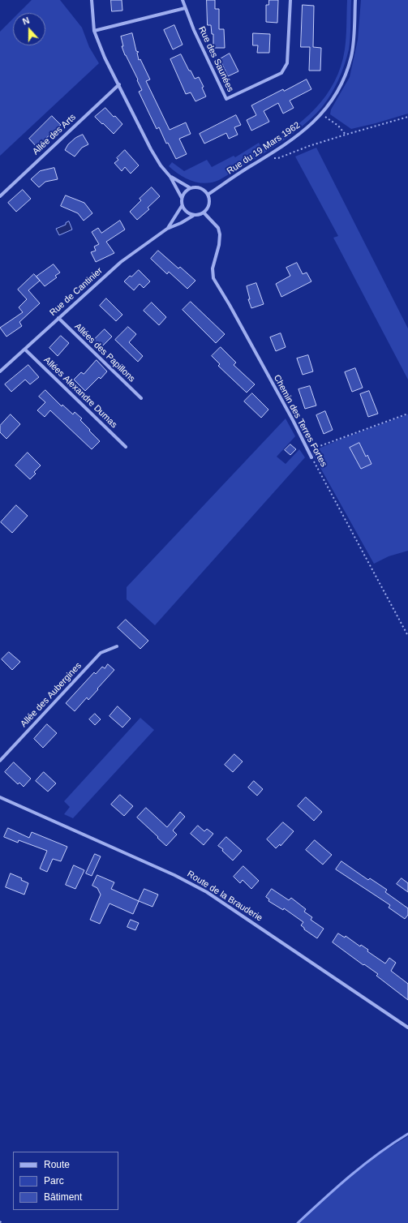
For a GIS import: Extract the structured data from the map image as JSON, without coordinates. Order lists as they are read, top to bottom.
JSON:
{
  "streets": {
    "street": [
      "Rue des Saunées",
      "Allée des Arts",
      "Rue du 19 Mars 1962",
      "Rue de Cantinier",
      "Allées des Papillons",
      "Allées Alexandre Dumas",
      "Chemin des Terres Fortes",
      "Allée des Aubergines",
      "Route de la Brauderie"
    ]
  },
  "crossings": [
    ["Rue du 19 Mars 1962", "Rue de Cantinier"],
    ["Rue du 19 Mars 1962", "Chemin des Terres Fortes"],
    ["Rue de Cantinier", "Allées des Papillons"],
    ["Rue de Cantinier", "Allées Alexandre Dumas"],
    ["Rue de Cantinier", "Chemin des Terres Fortes"]
  ],
  "legend": ["Route", "Parc", "Bâtiment"],
  "north": "top"
}
